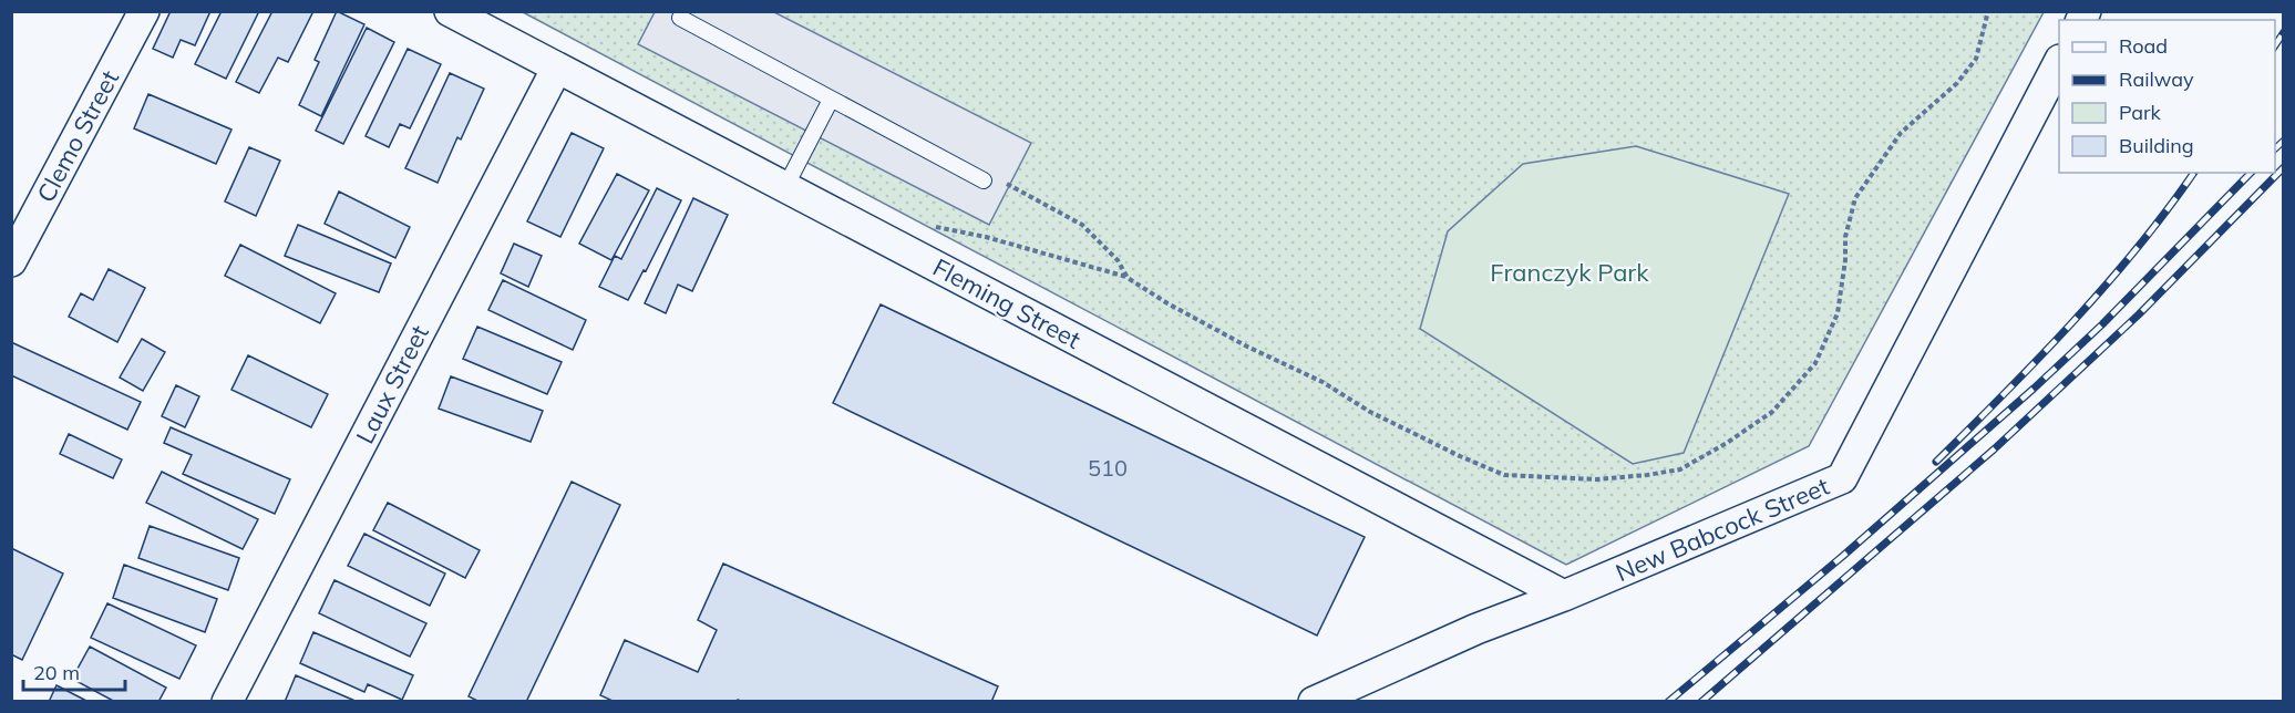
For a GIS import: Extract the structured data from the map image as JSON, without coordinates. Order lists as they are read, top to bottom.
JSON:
{
  "streets": {
    "street": [
      "Clemo Street",
      "Fleming Street",
      "Laux Street",
      "New Babcock Street"
    ]
  },
  "crossings": [
    ["Fleming Street", "Laux Street"],
    ["Fleming Street", "New Babcock Street"]
  ],
  "parks": ["Franczyk Park"],
  "house_numbers": ["510"],
  "legend": [
    "Road",
    "Railway",
    "Park",
    "Building"
  ],
  "scale_bar": "20 m"
}
